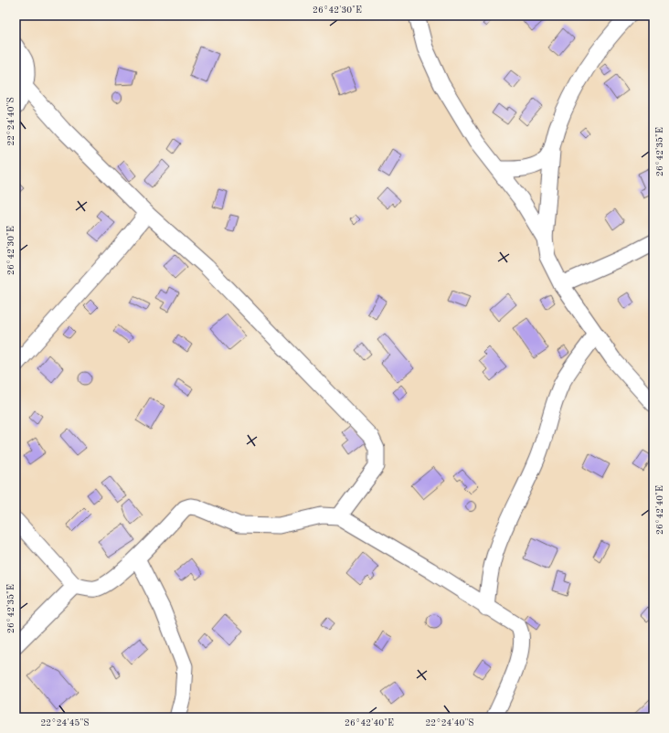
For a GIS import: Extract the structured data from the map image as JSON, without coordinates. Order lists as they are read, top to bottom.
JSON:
{
  "coordinates": [
    "26°42'30\"E",
    "22°24'40\"S",
    "26°42'35\"E",
    "26°42'40\"E",
    "22°24'45\"S"
  ]
}
